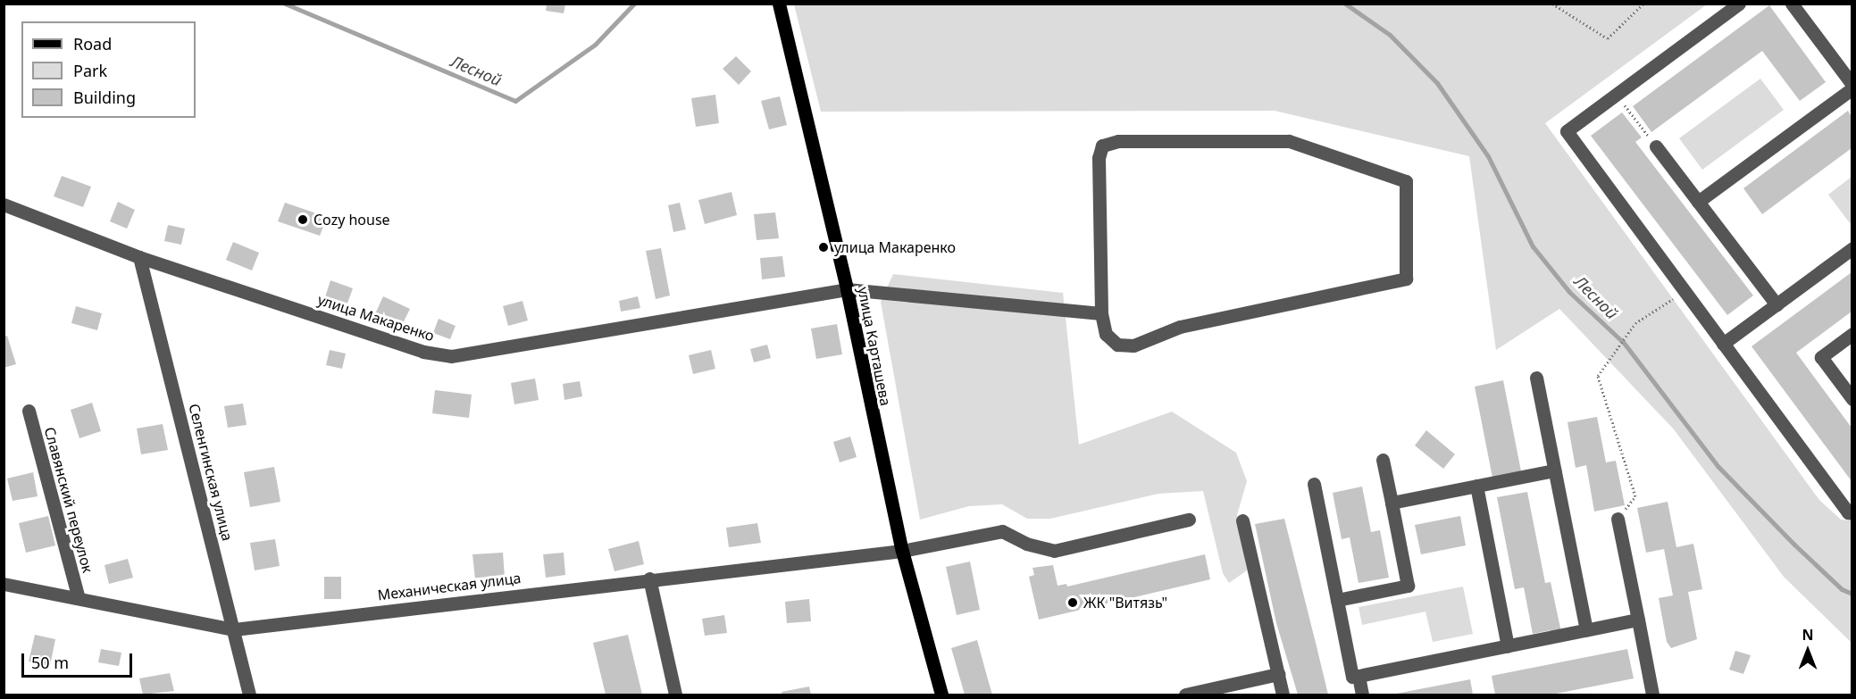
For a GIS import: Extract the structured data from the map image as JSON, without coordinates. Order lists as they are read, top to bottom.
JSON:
{
  "streets": {
    "main road": ["улица Карташева"],
    "street": [
      "улица Макаренко",
      "Селенгинская улица",
      "Славянский переулок",
      "Механическая улица"
    ]
  },
  "crossings": [
    ["улица Макаренко", "улица Карташева"],
    ["улица Макаренко", "Селенгинская улица"],
    ["улица Карташева", "Механическая улица"],
    ["Селенгинская улица", "Механическая улица"],
    ["Славянский переулок", "Механическая улица"]
  ],
  "water": ["Лесной"],
  "places": ["Cozy house", "улица Макаренко", "ЖК \"Витязь\""],
  "legend": ["Road", "Park", "Building"],
  "scale_bar": "50 m",
  "north": "top"
}
